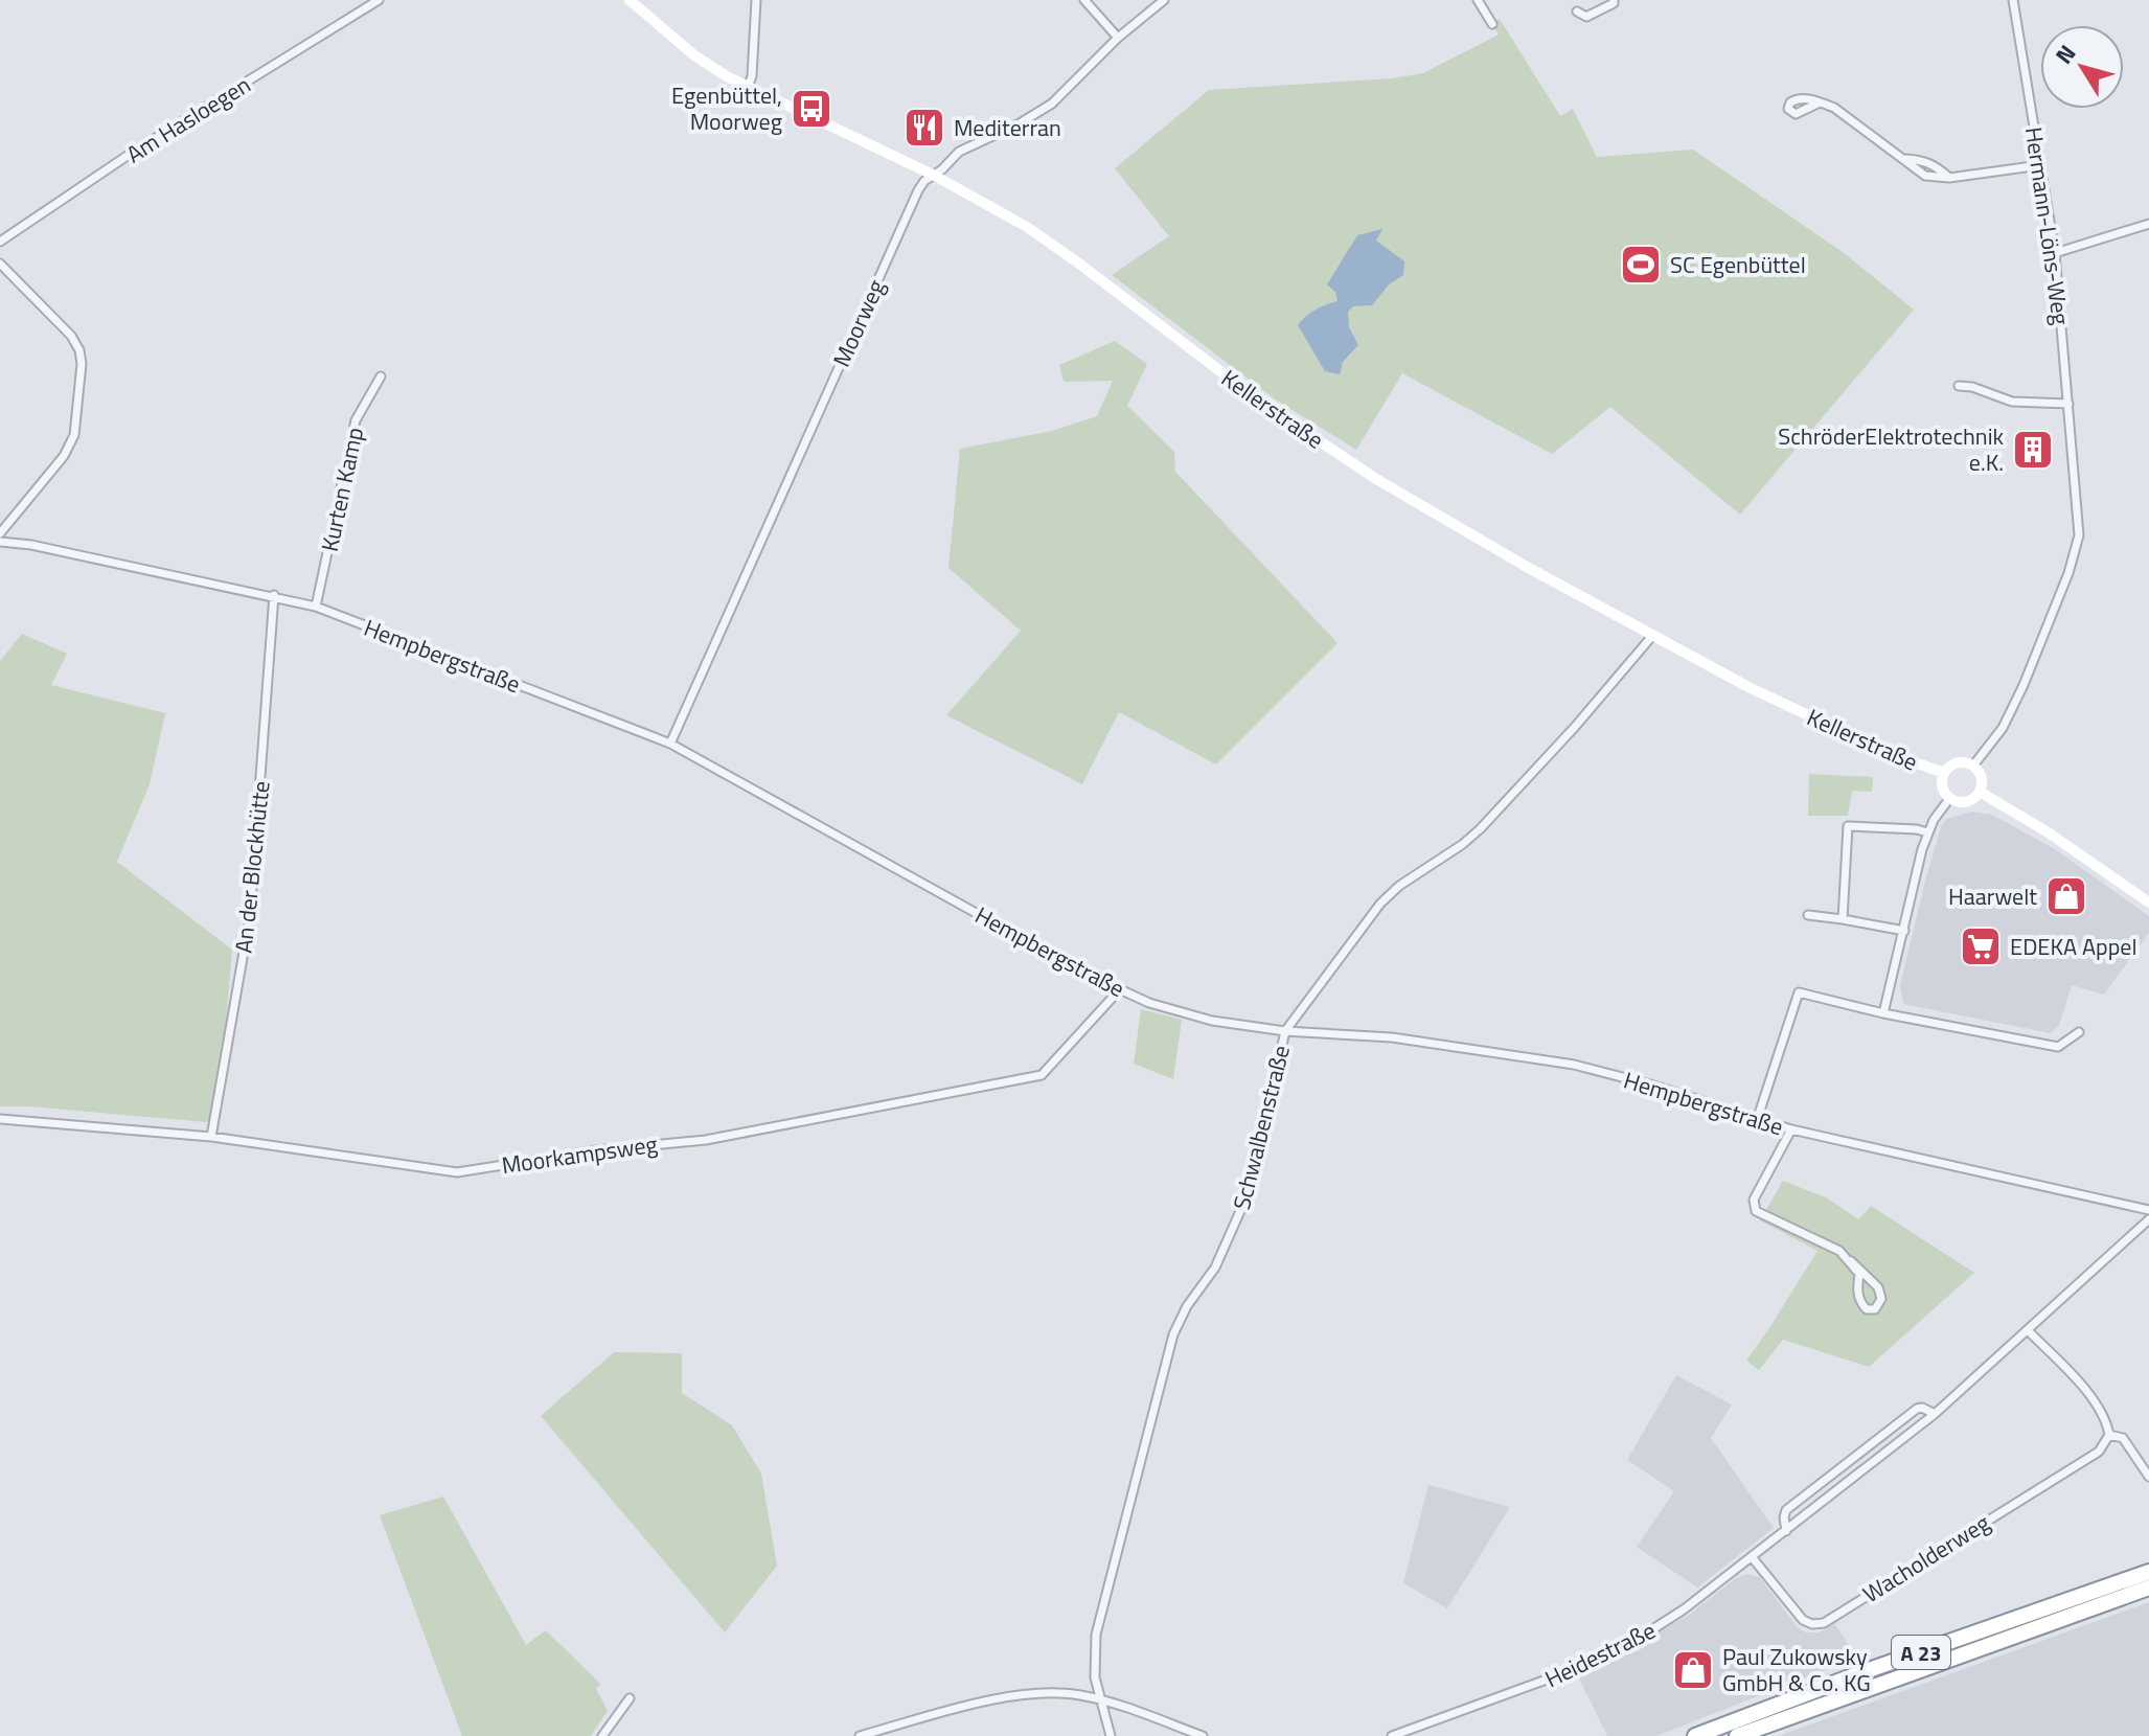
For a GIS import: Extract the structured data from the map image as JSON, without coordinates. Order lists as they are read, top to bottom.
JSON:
{
  "streets": {
    "highway": ["A 23"],
    "main road": ["Kellerstraße"],
    "street": [
      "Am Hasloegen",
      "Hermann-Löns-Weg",
      "Moorweg",
      "Kurten Kamp",
      "Hempbergstraße",
      "An der Blockhütte",
      "Schwalbenstraße",
      "Moorkampsweg",
      "Wacholderweg",
      "Heidestraße"
    ]
  },
  "crossings": [
    ["Hermann-Löns-Weg", "Kellerstraße"],
    ["Moorweg", "Kellerstraße"],
    ["Moorweg", "Hempbergstraße"],
    ["Kellerstraße", "Schwalbenstraße"],
    ["Kurten Kamp", "Hempbergstraße"],
    ["Hempbergstraße", "An der Blockhütte"],
    ["Hempbergstraße", "Schwalbenstraße"],
    ["Hempbergstraße", "Moorkampsweg"],
    ["An der Blockhütte", "Moorkampsweg"],
    ["Wacholderweg", "Heidestraße"]
  ],
  "places": {
    "bus stop": ["Egenbüttel, Moorweg"],
    "restaurant": ["Mediterran"],
    "sports": ["SC Egenbüttel"],
    "building": ["SchröderElektrotechnik e.K."],
    "shop": ["Haarwelt", "Paul Zukowsky GmbH & Co. KG"],
    "supermarket": ["EDEKA Appel"]
  },
  "north": "top left"
}
